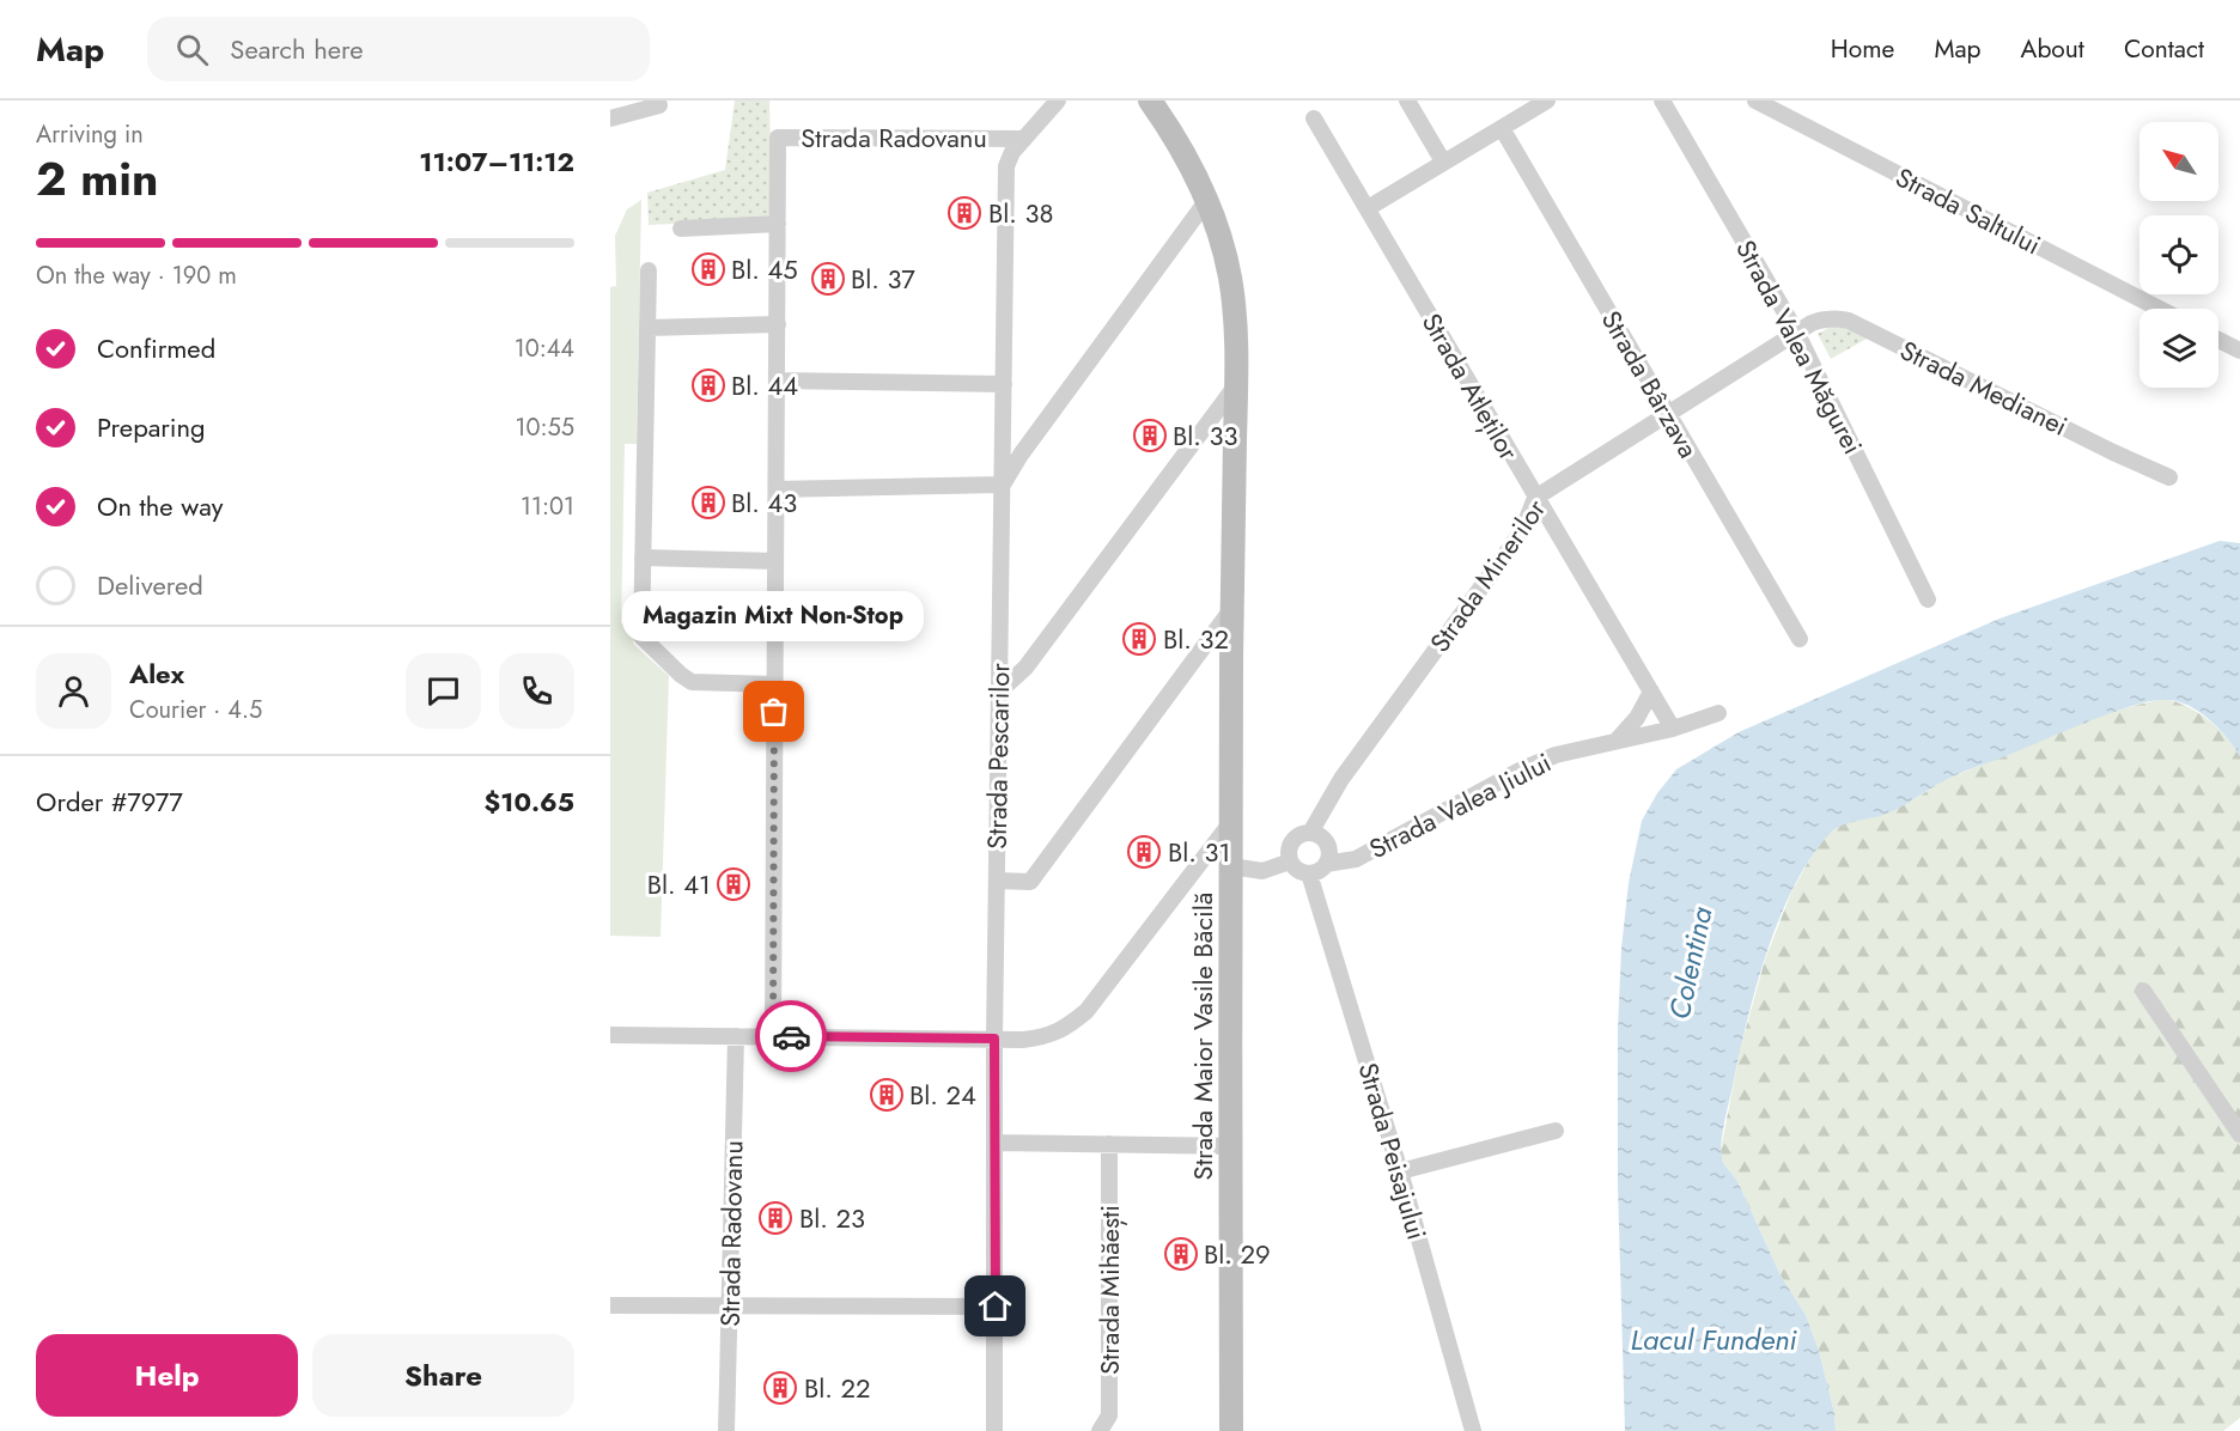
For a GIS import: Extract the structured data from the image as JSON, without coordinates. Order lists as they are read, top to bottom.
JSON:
{
  "streets": {
    "street": [
      "Strada Radovanu",
      "Strada Saltului",
      "Strada Valea Măgurei",
      "Strada Bârzava",
      "Strada Atleților",
      "Strada Medianei",
      "Strada Minerilor",
      "Strada Pescarilor",
      "Strada Valea Jiului",
      "Strada Maior Vasile Băcilă",
      "Strada Peisajului",
      "Strada Mihăești"
    ]
  },
  "crossings": [
    ["Strada Radovanu", "Strada Pescarilor"],
    ["Strada Valea Măgurei", "Strada Medianei"],
    ["Strada Valea Măgurei", "Strada Minerilor"],
    ["Strada Bârzava", "Strada Minerilor"],
    ["Strada Atleților", "Strada Minerilor"],
    ["Strada Atleților", "Strada Valea Jiului"],
    ["Strada Medianei", "Strada Minerilor"],
    ["Strada Minerilor", "Strada Valea Jiului"],
    ["Strada Minerilor", "Strada Peisajului"],
    ["Strada Valea Jiului", "Strada Peisajului"]
  ],
  "water": ["Colentina", "Lacul Fundeni"],
  "places": {
    "building": [
      "Bl. 38",
      "Bl. 45",
      "Bl. 37",
      "Bl. 44",
      "Bl. 33",
      "Bl. 43",
      "Bl. 32",
      "Bl. 31",
      "Bl. 41",
      "Bl. 24",
      "Bl. 23",
      "Bl. 29",
      "Bl. 22"
    ],
    "other": ["Magazin Mixt Non-Stop"]
  },
  "north": "top left",
  "page": {
    "header": "Map",
    "search": "Search here",
    "nav": [
      "Home",
      "Map",
      "About",
      "Contact"
    ],
    "heading": ["2 min", "Arriving in", "11:07–11:12"],
    "panel": [
      "Alex",
      "Courier · 4.5",
      "Order #7977",
      "$10.65"
    ],
    "bar": "On the way · 190 m",
    "list": [
      ["Confirmed", "10:44"],
      ["Preparing", "10:55"],
      ["On the way", "11:01"],
      "Delivered"
    ],
    "bubble": "Magazin Mixt Non-Stop",
    "buttons": ["Help", "Share"]
  }
}
